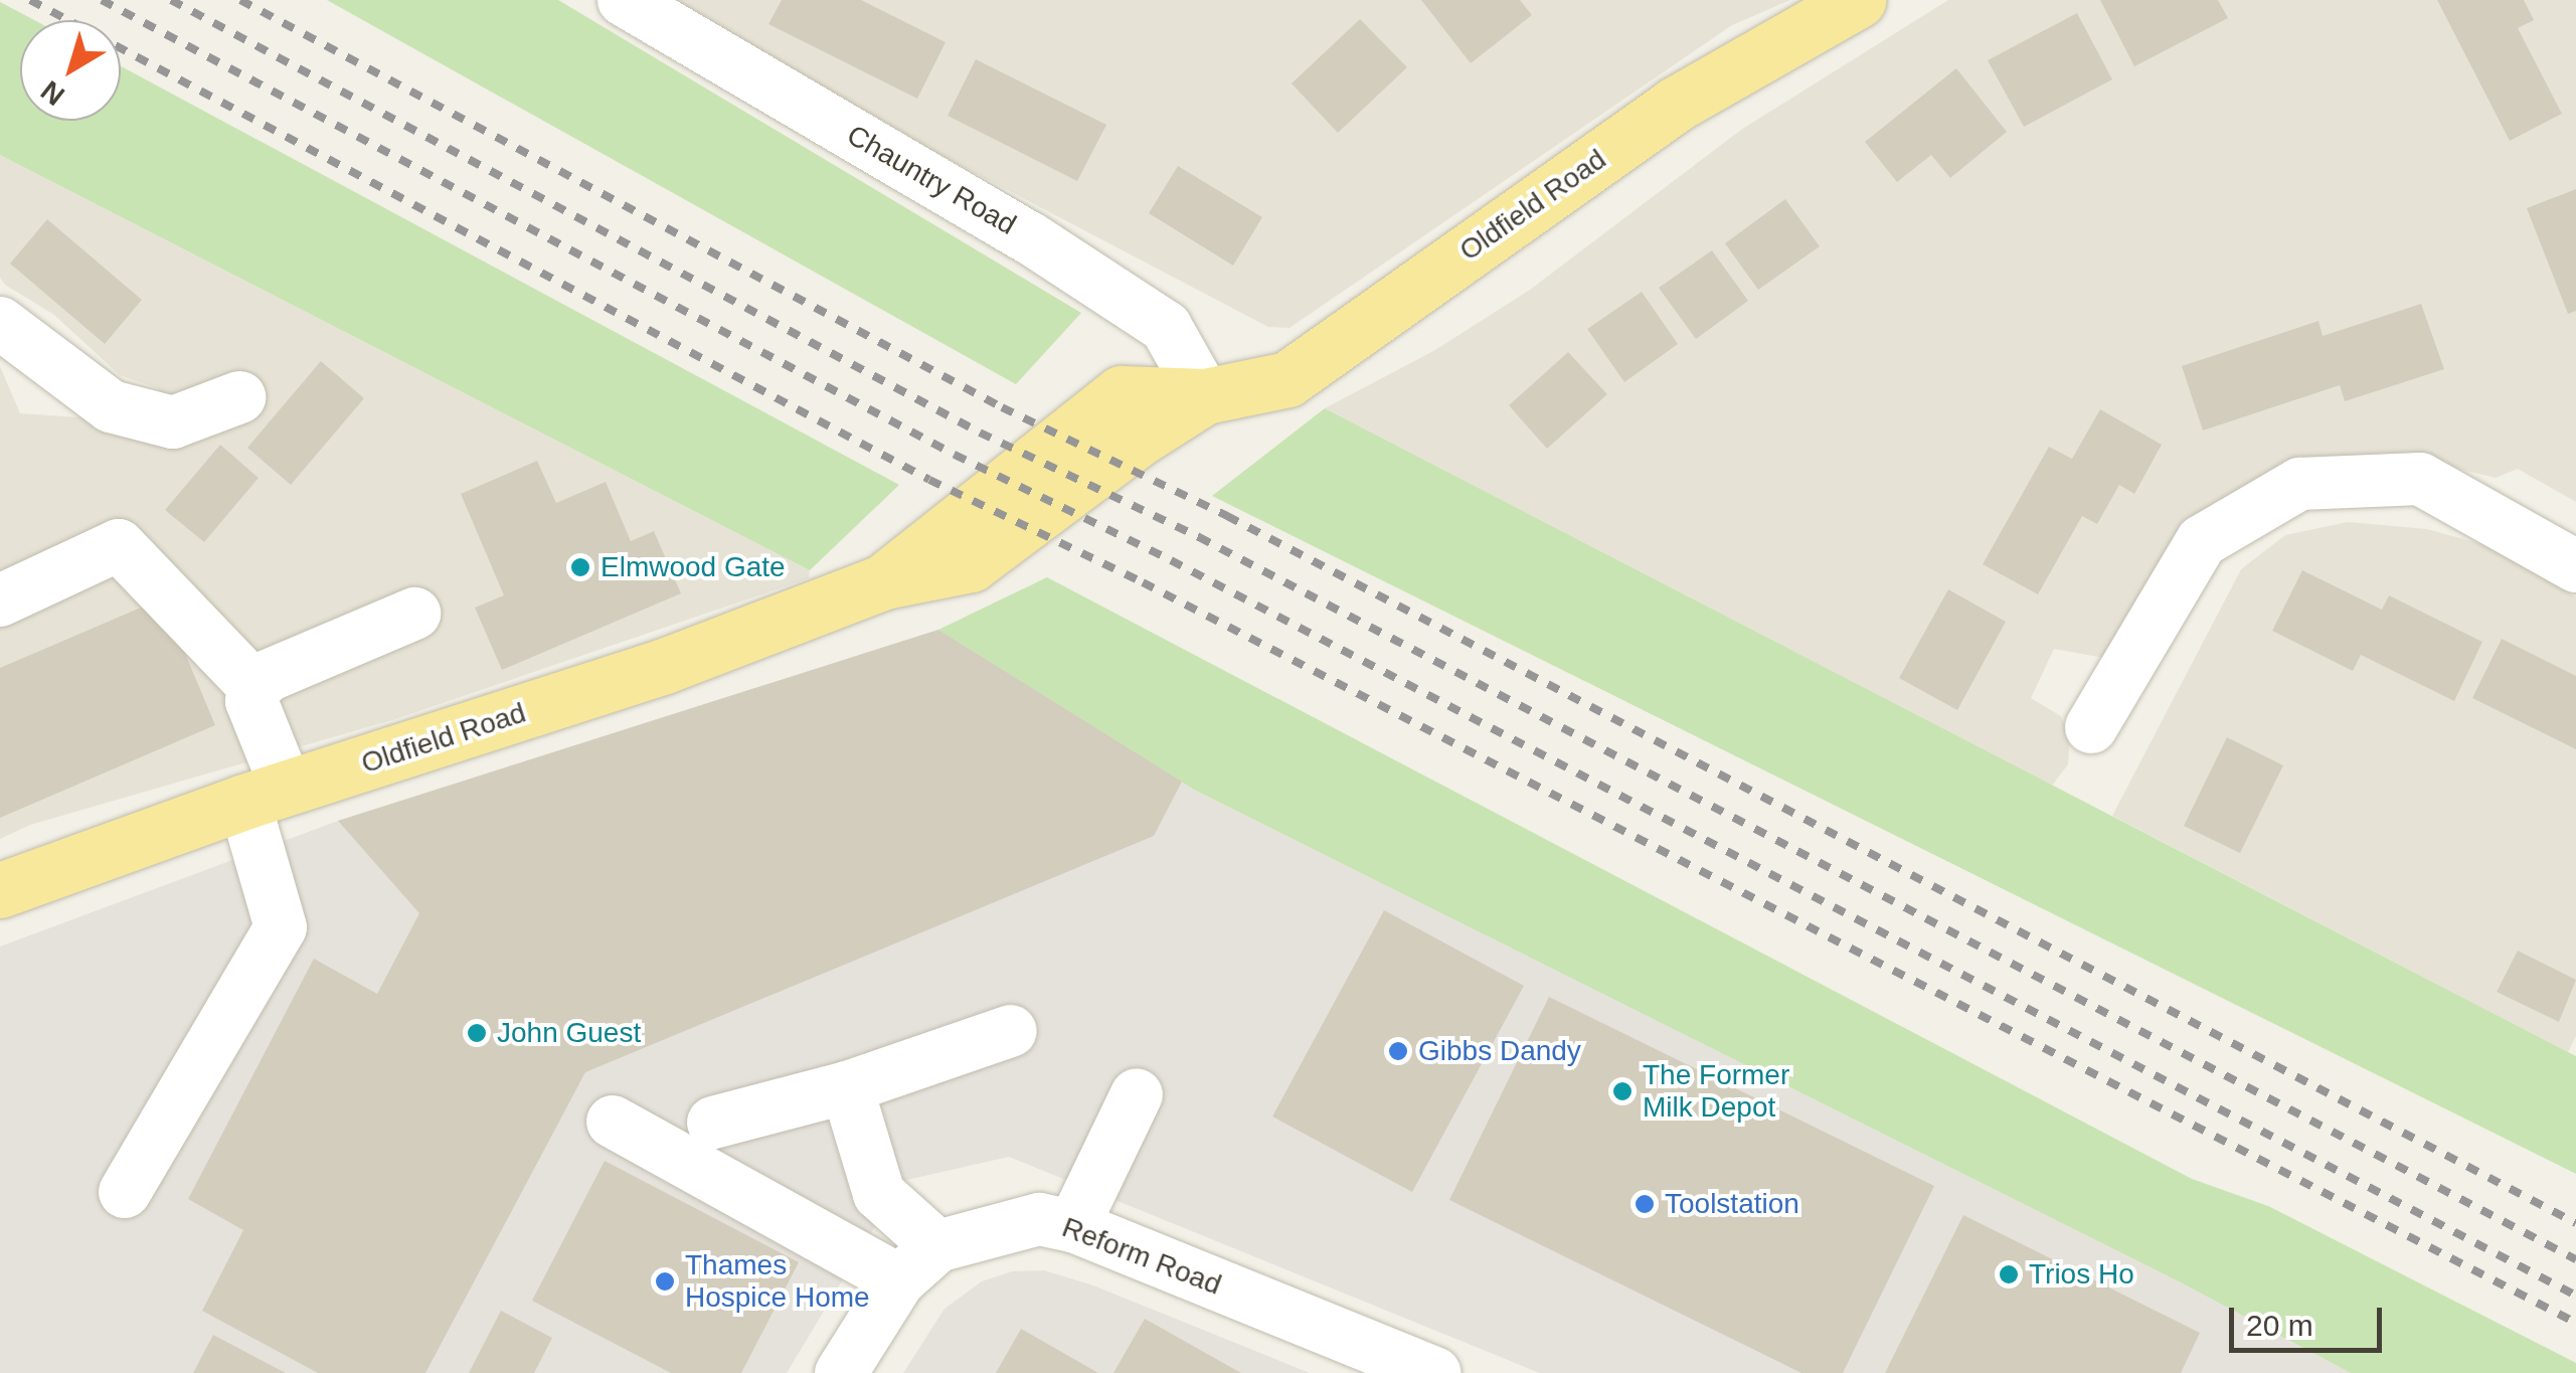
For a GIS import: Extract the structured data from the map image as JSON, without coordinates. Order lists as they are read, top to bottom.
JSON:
{
  "streets": {
    "main road": ["Oldfield Road"],
    "street": ["Chauntry Road", "Reform Road"]
  },
  "crossings": [
    ["Chauntry Road", "Oldfield Road"]
  ],
  "places": [
    "Elmwood Gate",
    "John Guest",
    "Gibbs Dandy",
    "The Former Milk Depot",
    "Toolstation",
    "Trios Ho",
    "Thames Hospice Home"
  ],
  "scale_bar": "20 m",
  "north": "bottom left"
}
